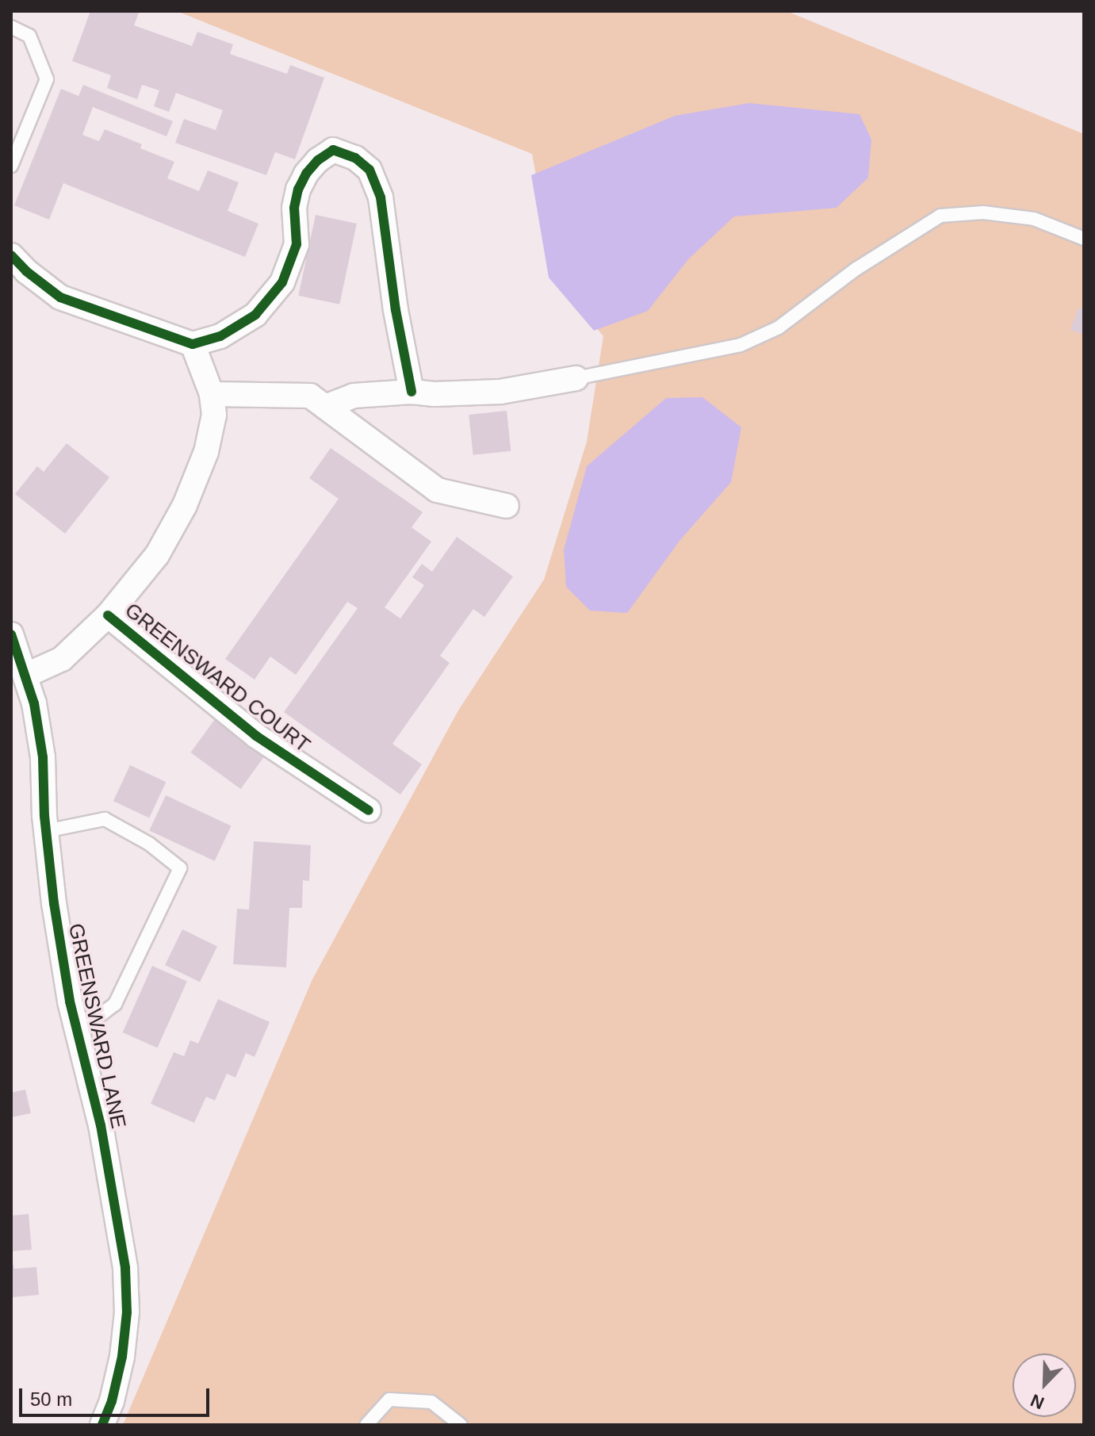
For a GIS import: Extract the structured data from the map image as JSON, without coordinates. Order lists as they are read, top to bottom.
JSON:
{
  "streets": {
    "street": ["GREENSWARD COURT", "GREENSWARD LANE"]
  },
  "crossings": [
    ["GREENSWARD COURT", "GREENSWARD LANE"]
  ],
  "scale_bar": "50 m",
  "north": "bottom left"
}
